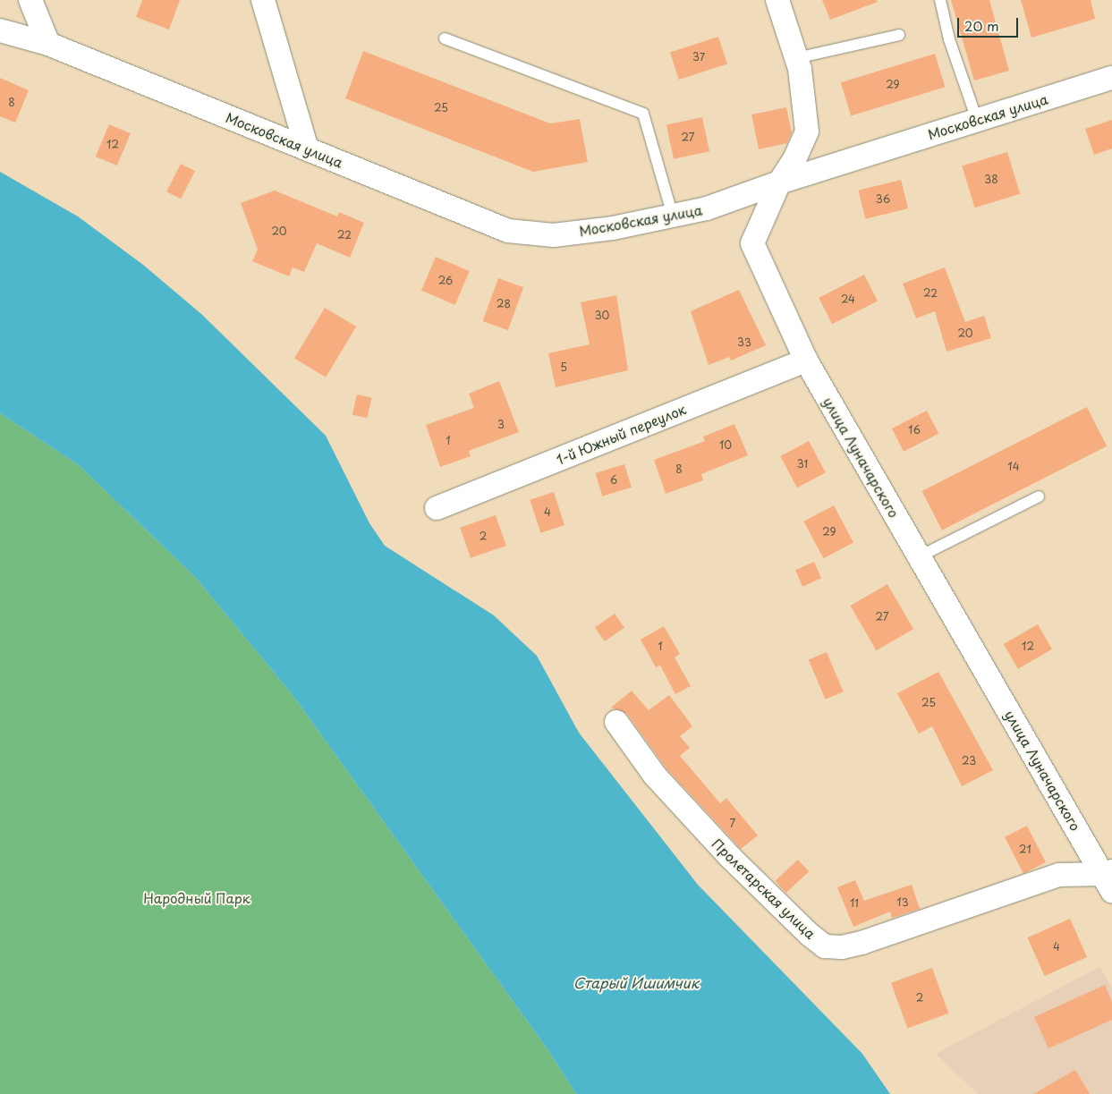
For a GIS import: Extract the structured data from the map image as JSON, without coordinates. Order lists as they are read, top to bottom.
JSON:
{
  "streets": {
    "street": [
      "Московская улица",
      "1-й Южный переулок",
      "улица Луначарского",
      "Пролетарская улица"
    ]
  },
  "crossings": [
    ["Московская улица", "улица Луначарского"],
    ["1-й Южный переулок", "улица Луначарского"],
    ["улица Луначарского", "Пролетарская улица"]
  ],
  "water": ["Старый Ишимчик"],
  "parks": ["Народный Парк"],
  "house_numbers": [
    "37",
    "29",
    "8",
    "25",
    "27",
    "12",
    "38",
    "36",
    "20",
    "22",
    "26",
    "22",
    "24",
    "28",
    "30",
    "20",
    "33",
    "5",
    "3",
    "16",
    "1",
    "10",
    "31",
    "14",
    "8",
    "6",
    "4",
    "29",
    "2",
    "27",
    "1",
    "12",
    "25",
    "23",
    "7",
    "21",
    "13",
    "11",
    "4",
    "2"
  ],
  "scale_bar": "20 m"
}
